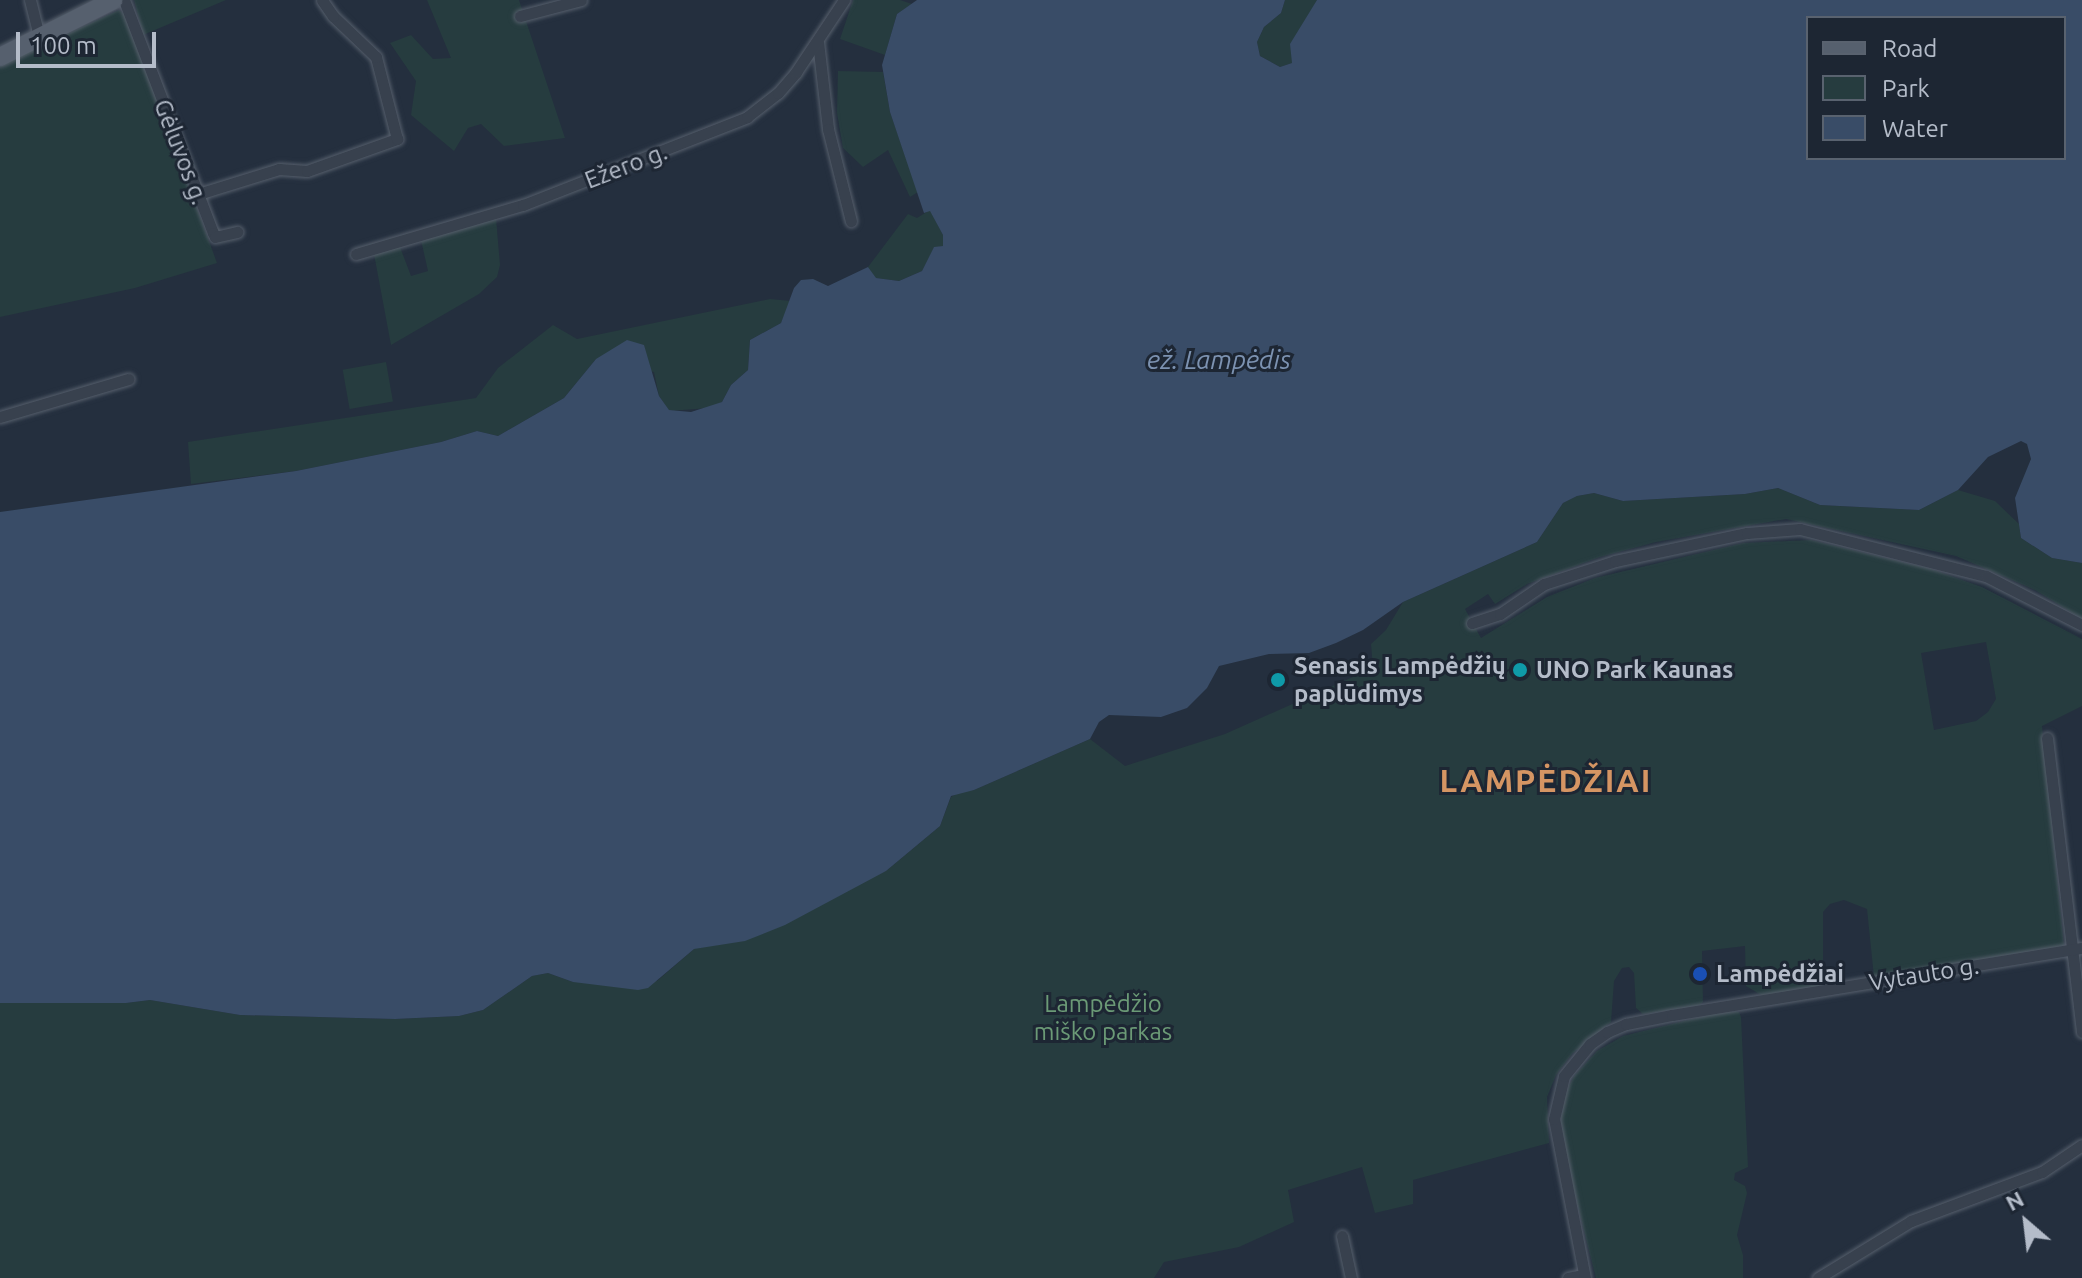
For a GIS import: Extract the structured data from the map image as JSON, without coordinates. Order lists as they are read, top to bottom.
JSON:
{
  "streets": {
    "street": ["Gėluvos g.", "Ežero g.", "Vytauto g."]
  },
  "districts": ["LAMPĖDŽIAI"],
  "water": ["ež. Lampėdis"],
  "parks": ["Lampėdžio miško parkas"],
  "places": ["UNO Park Kaunas", "Senasis Lampėdžių paplūdimys", "Lampėdžiai"],
  "legend": ["Road", "Park", "Water"],
  "scale_bar": "100 m",
  "north": "top left"
}
